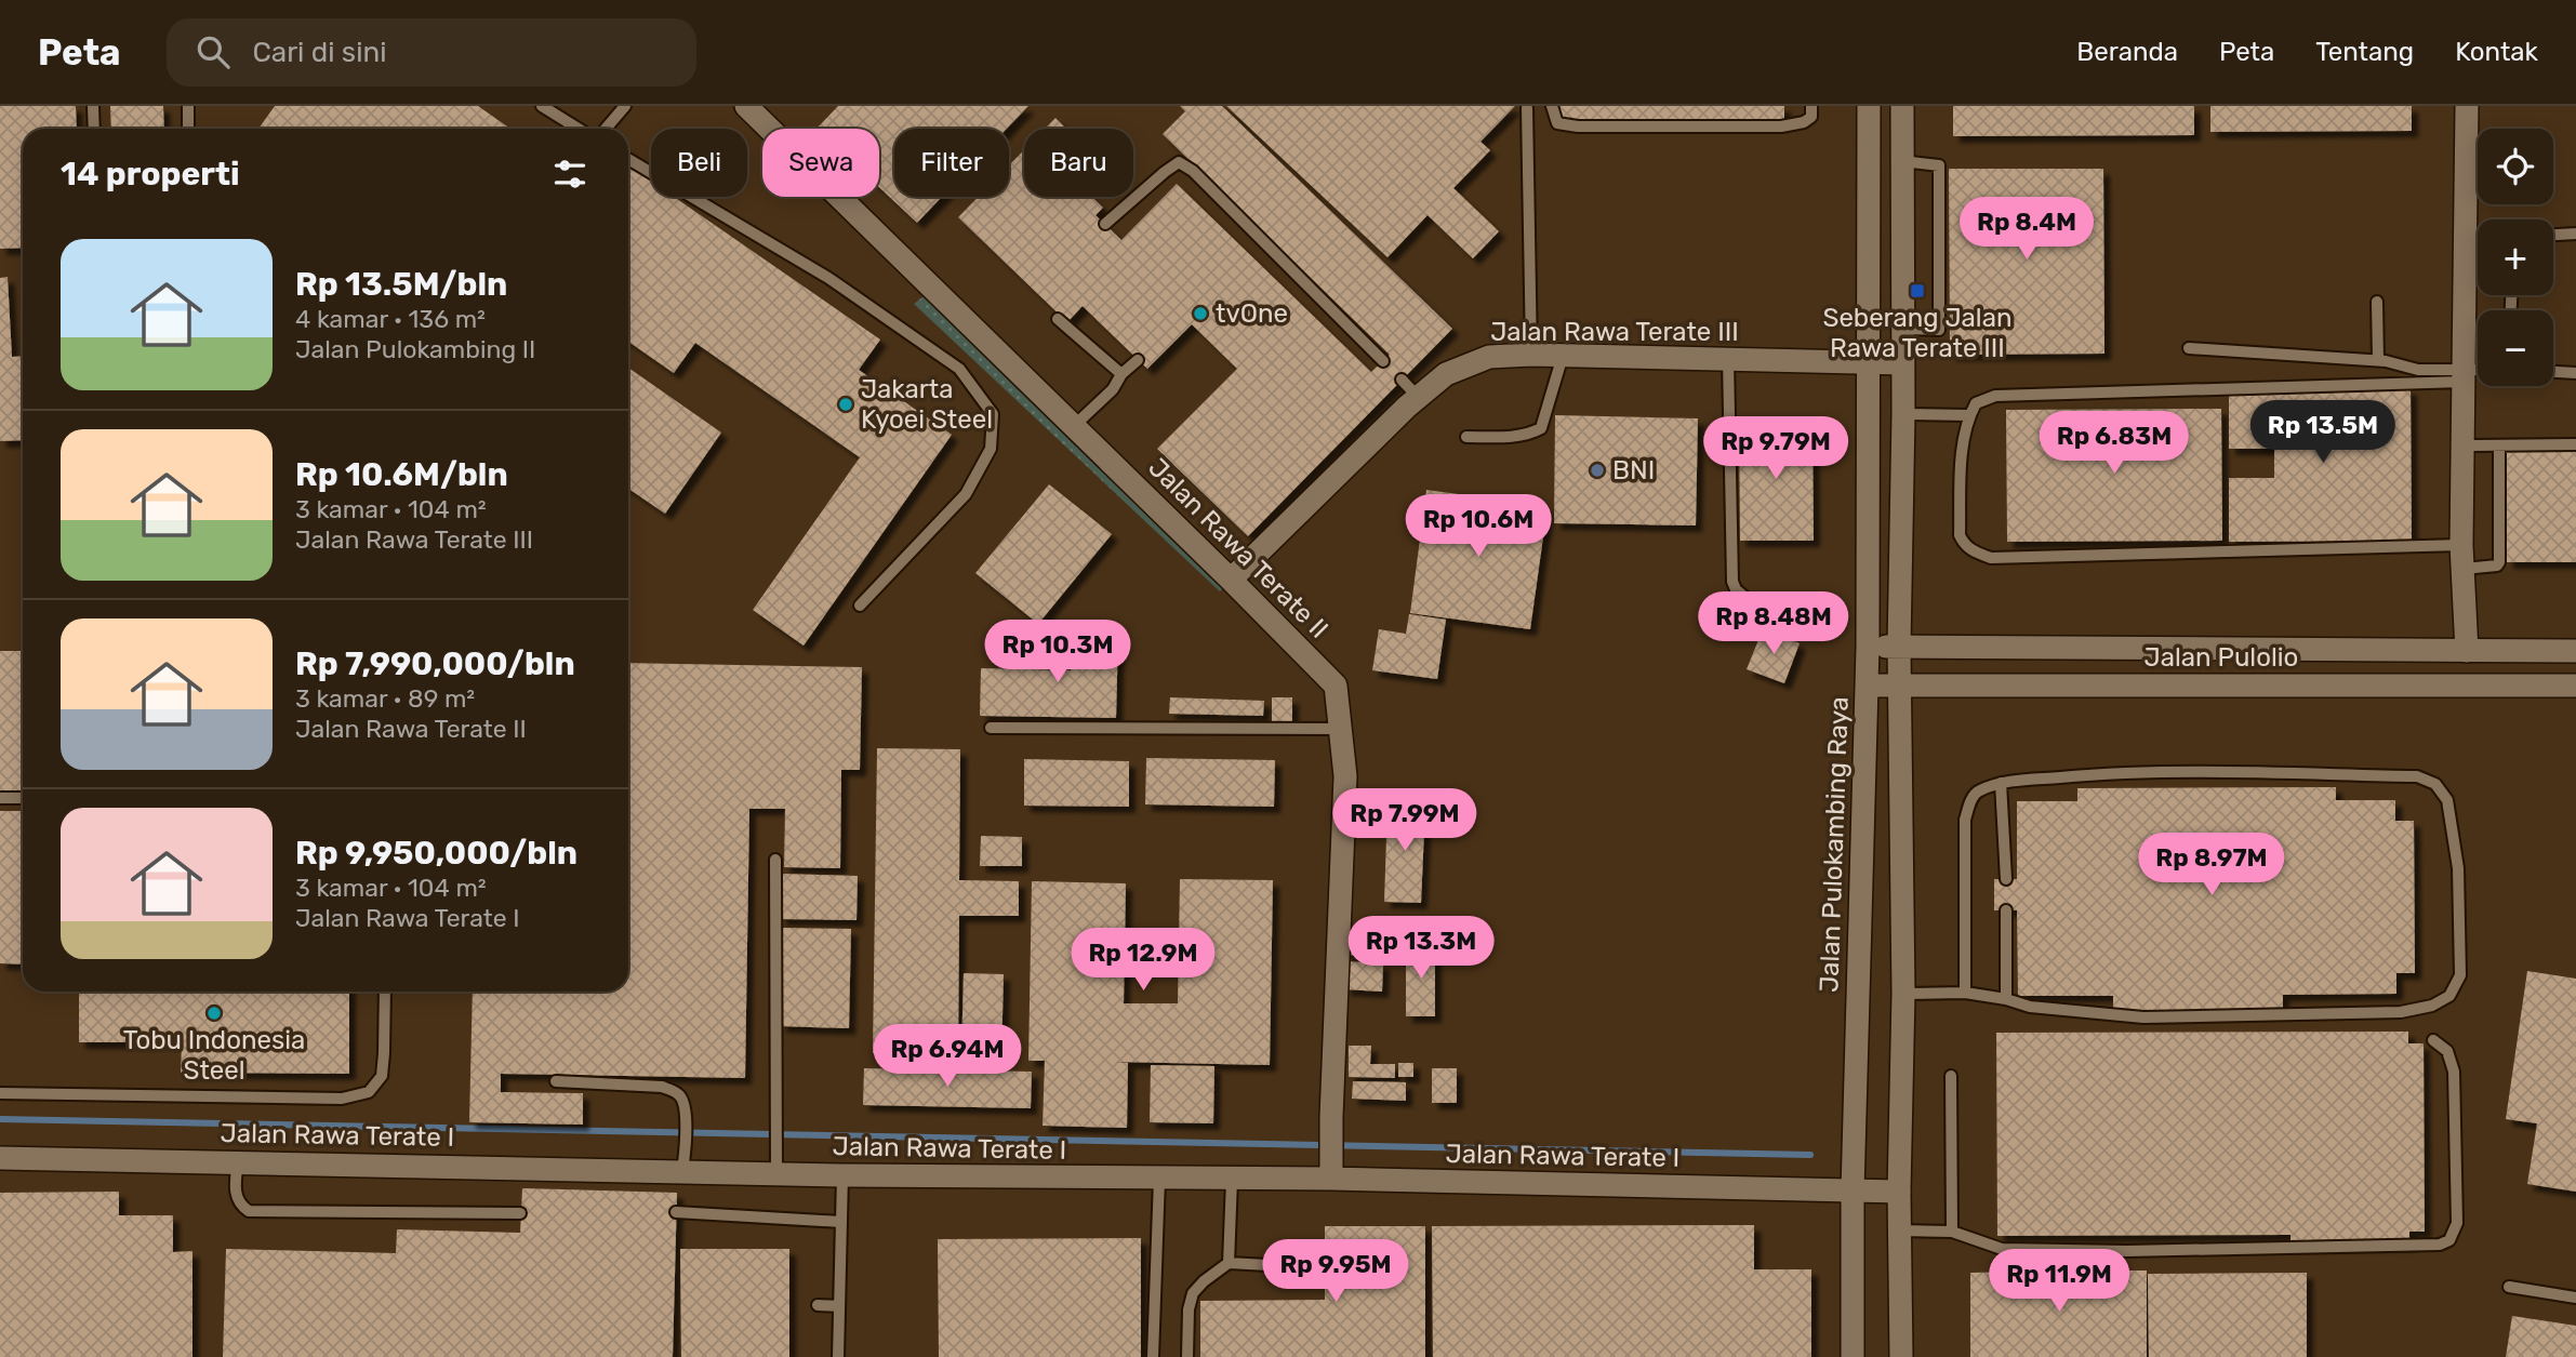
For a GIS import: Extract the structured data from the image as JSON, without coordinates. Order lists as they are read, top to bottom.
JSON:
{
  "streets": {
    "street": [
      "Jalan Rawa Terate III",
      "Jalan Rawa Terate II",
      "Jalan Pulolio",
      "Jalan Pulokambing Raya",
      "Jalan Rawa Terate I"
    ]
  },
  "crossings": [
    ["Jalan Rawa Terate III", "Jalan Rawa Terate II"],
    ["Jalan Rawa Terate III", "Jalan Pulokambing Raya"],
    ["Jalan Rawa Terate II", "Jalan Rawa Terate I"],
    ["Jalan Pulolio", "Jalan Pulokambing Raya"],
    ["Jalan Pulokambing Raya", "Jalan Rawa Terate I"]
  ],
  "places": {
    "transit": ["Seberang Jalan Rawa Terate III"],
    "other": [
      "tvOne",
      "Jakarta Kyoei Steel",
      "BNI",
      "Tobu Indonesia Steel"
    ]
  },
  "page": {
    "header": "Peta",
    "search": "Cari di sini",
    "nav": [
      "Beranda",
      "Peta",
      "Tentang",
      "Kontak"
    ],
    "map_buttons": ["+", "−"],
    "chip": [
      "Beli",
      "Sewa",
      "Filter",
      "Baru"
    ],
    "heading": "14 properti",
    "price": [
      "Rp 8.4M",
      "Rp 13.5M",
      "Rp 6.83M",
      "Rp 9.79M",
      "Rp 10.6M",
      "Rp 8.48M",
      "Rp 10.3M",
      "Rp 7.99M",
      "Rp 8.97M",
      "Rp 13.3M",
      "Rp 12.9M",
      "Rp 6.94M",
      "Rp 9.95M",
      "Rp 11.9M"
    ],
    "list": [
      {
        "name": "Rp 13.5M/bln",
        "note": "4 kamar · 136 m² · Jalan Pulokambing II"
      },
      {
        "name": "Rp 10.6M/bln",
        "note": "3 kamar · 104 m² · Jalan Rawa Terate III"
      },
      {
        "name": "Rp 7,990,000/bln",
        "note": "3 kamar · 89 m² · Jalan Rawa Terate II"
      },
      {
        "name": "Rp 9,950,000/bln",
        "note": "3 kamar · 104 m² · Jalan Rawa Terate I"
      }
    ]
  }
}
